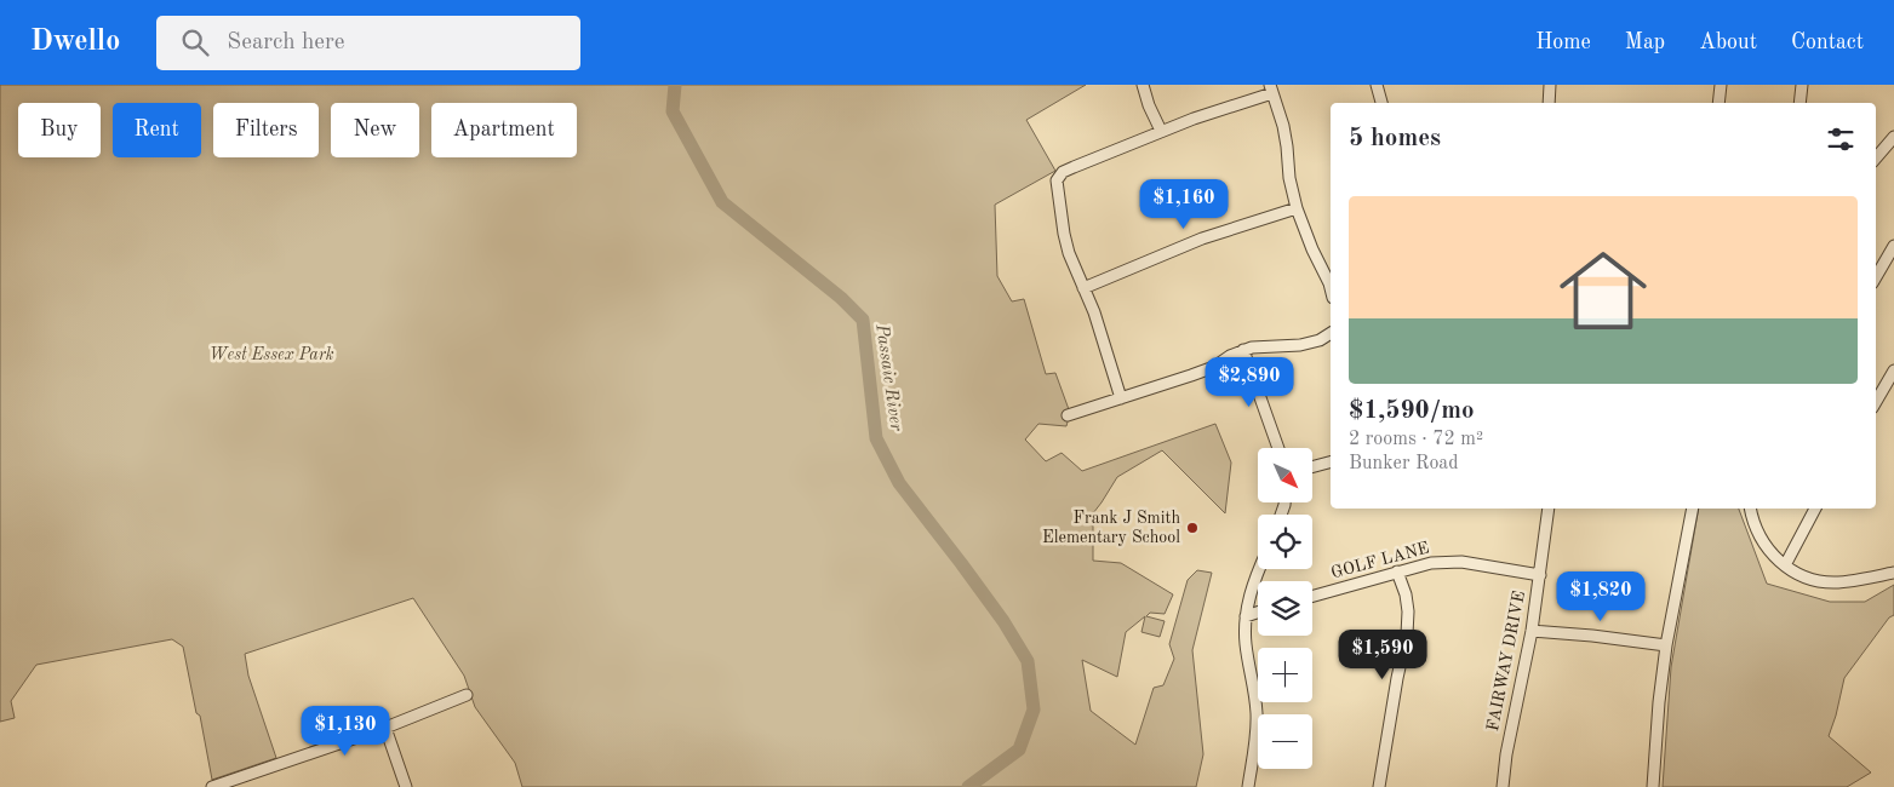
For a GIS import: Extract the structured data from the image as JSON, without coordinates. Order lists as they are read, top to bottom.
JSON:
{
  "streets": {
    "street": ["GOLF LANE", "FAIRWAY DRIVE"]
  },
  "crossings": [
    ["GOLF LANE", "FAIRWAY DRIVE"]
  ],
  "water": ["Passaic River"],
  "parks": ["West Essex Park"],
  "places": ["Frank J Smith Elementary School"],
  "north": "bottom right",
  "page": {
    "header": "Dwello",
    "search": "Search here",
    "nav": [
      "Home",
      "Map",
      "About",
      "Contact"
    ],
    "chip": [
      "Buy",
      "Rent",
      "Filters",
      "New",
      "Apartment"
    ],
    "heading": "5 homes",
    "list": [
      {
        "name": "$1,590/mo",
        "note": "2 rooms · 72 m² · Bunker Road"
      }
    ],
    "price": [
      "$1,160",
      "$2,890",
      "$1,820",
      "$1,590",
      "$1,130"
    ],
    "map_buttons": ["+", "−"]
  }
}
